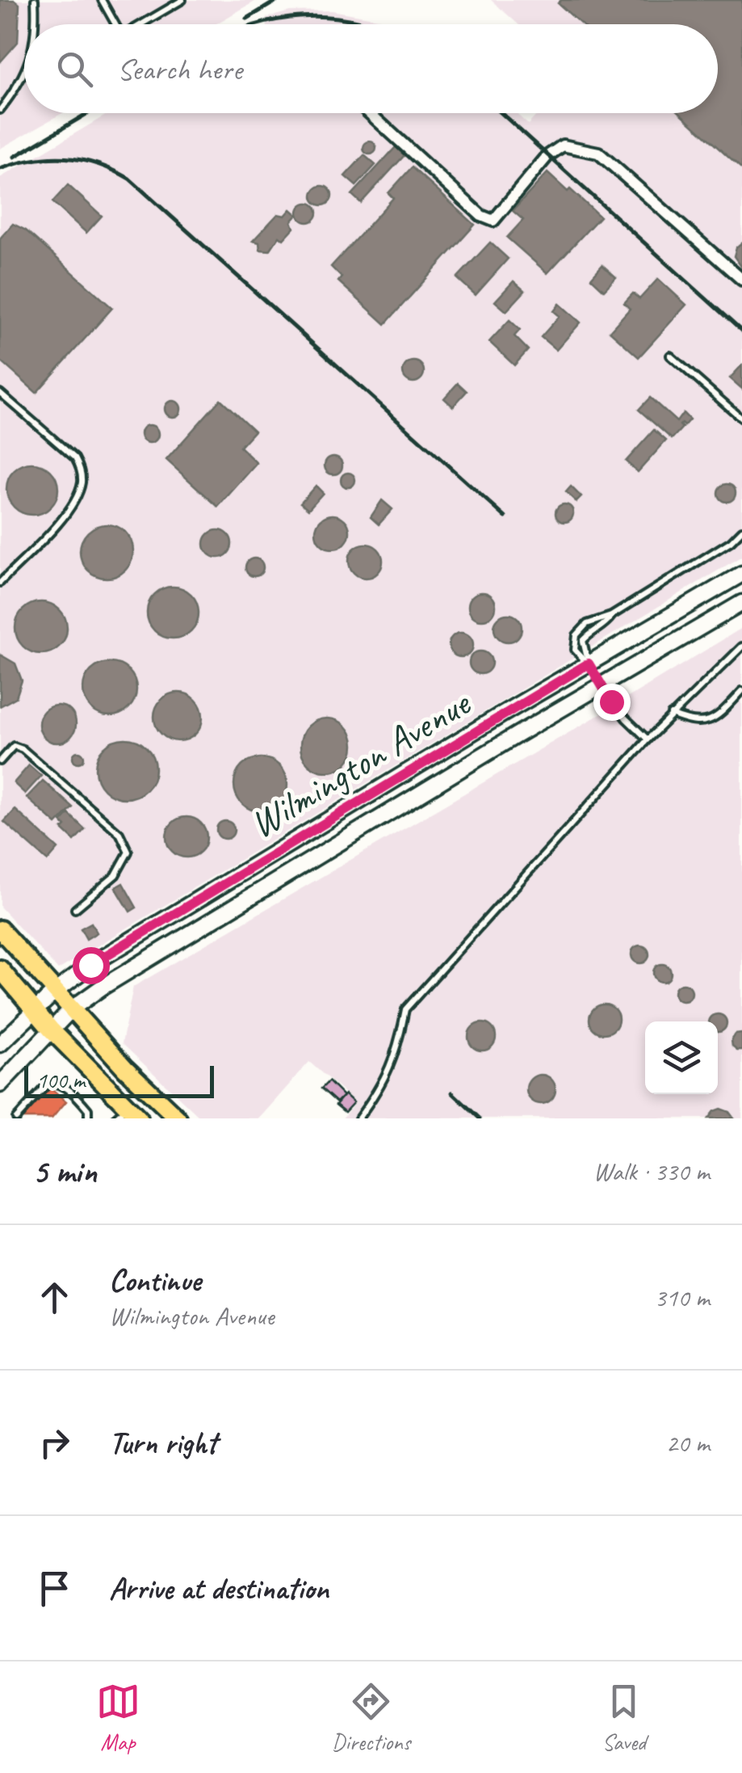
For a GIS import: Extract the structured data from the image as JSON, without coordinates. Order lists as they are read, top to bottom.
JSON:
{
  "streets": {
    "main road": ["Wilmington Avenue"]
  },
  "scale_bar": "100 m",
  "page": {
    "search": "Search here",
    "scale": "100 m",
    "heading": ["5 min", "Walk · 330 m"],
    "list": [
      ["Continue", "Wilmington Avenue", "310 m"],
      ["Turn right", "20 m"],
      "Arrive at destination"
    ],
    "nav": ["Map", "Directions", "Saved"]
  }
}
